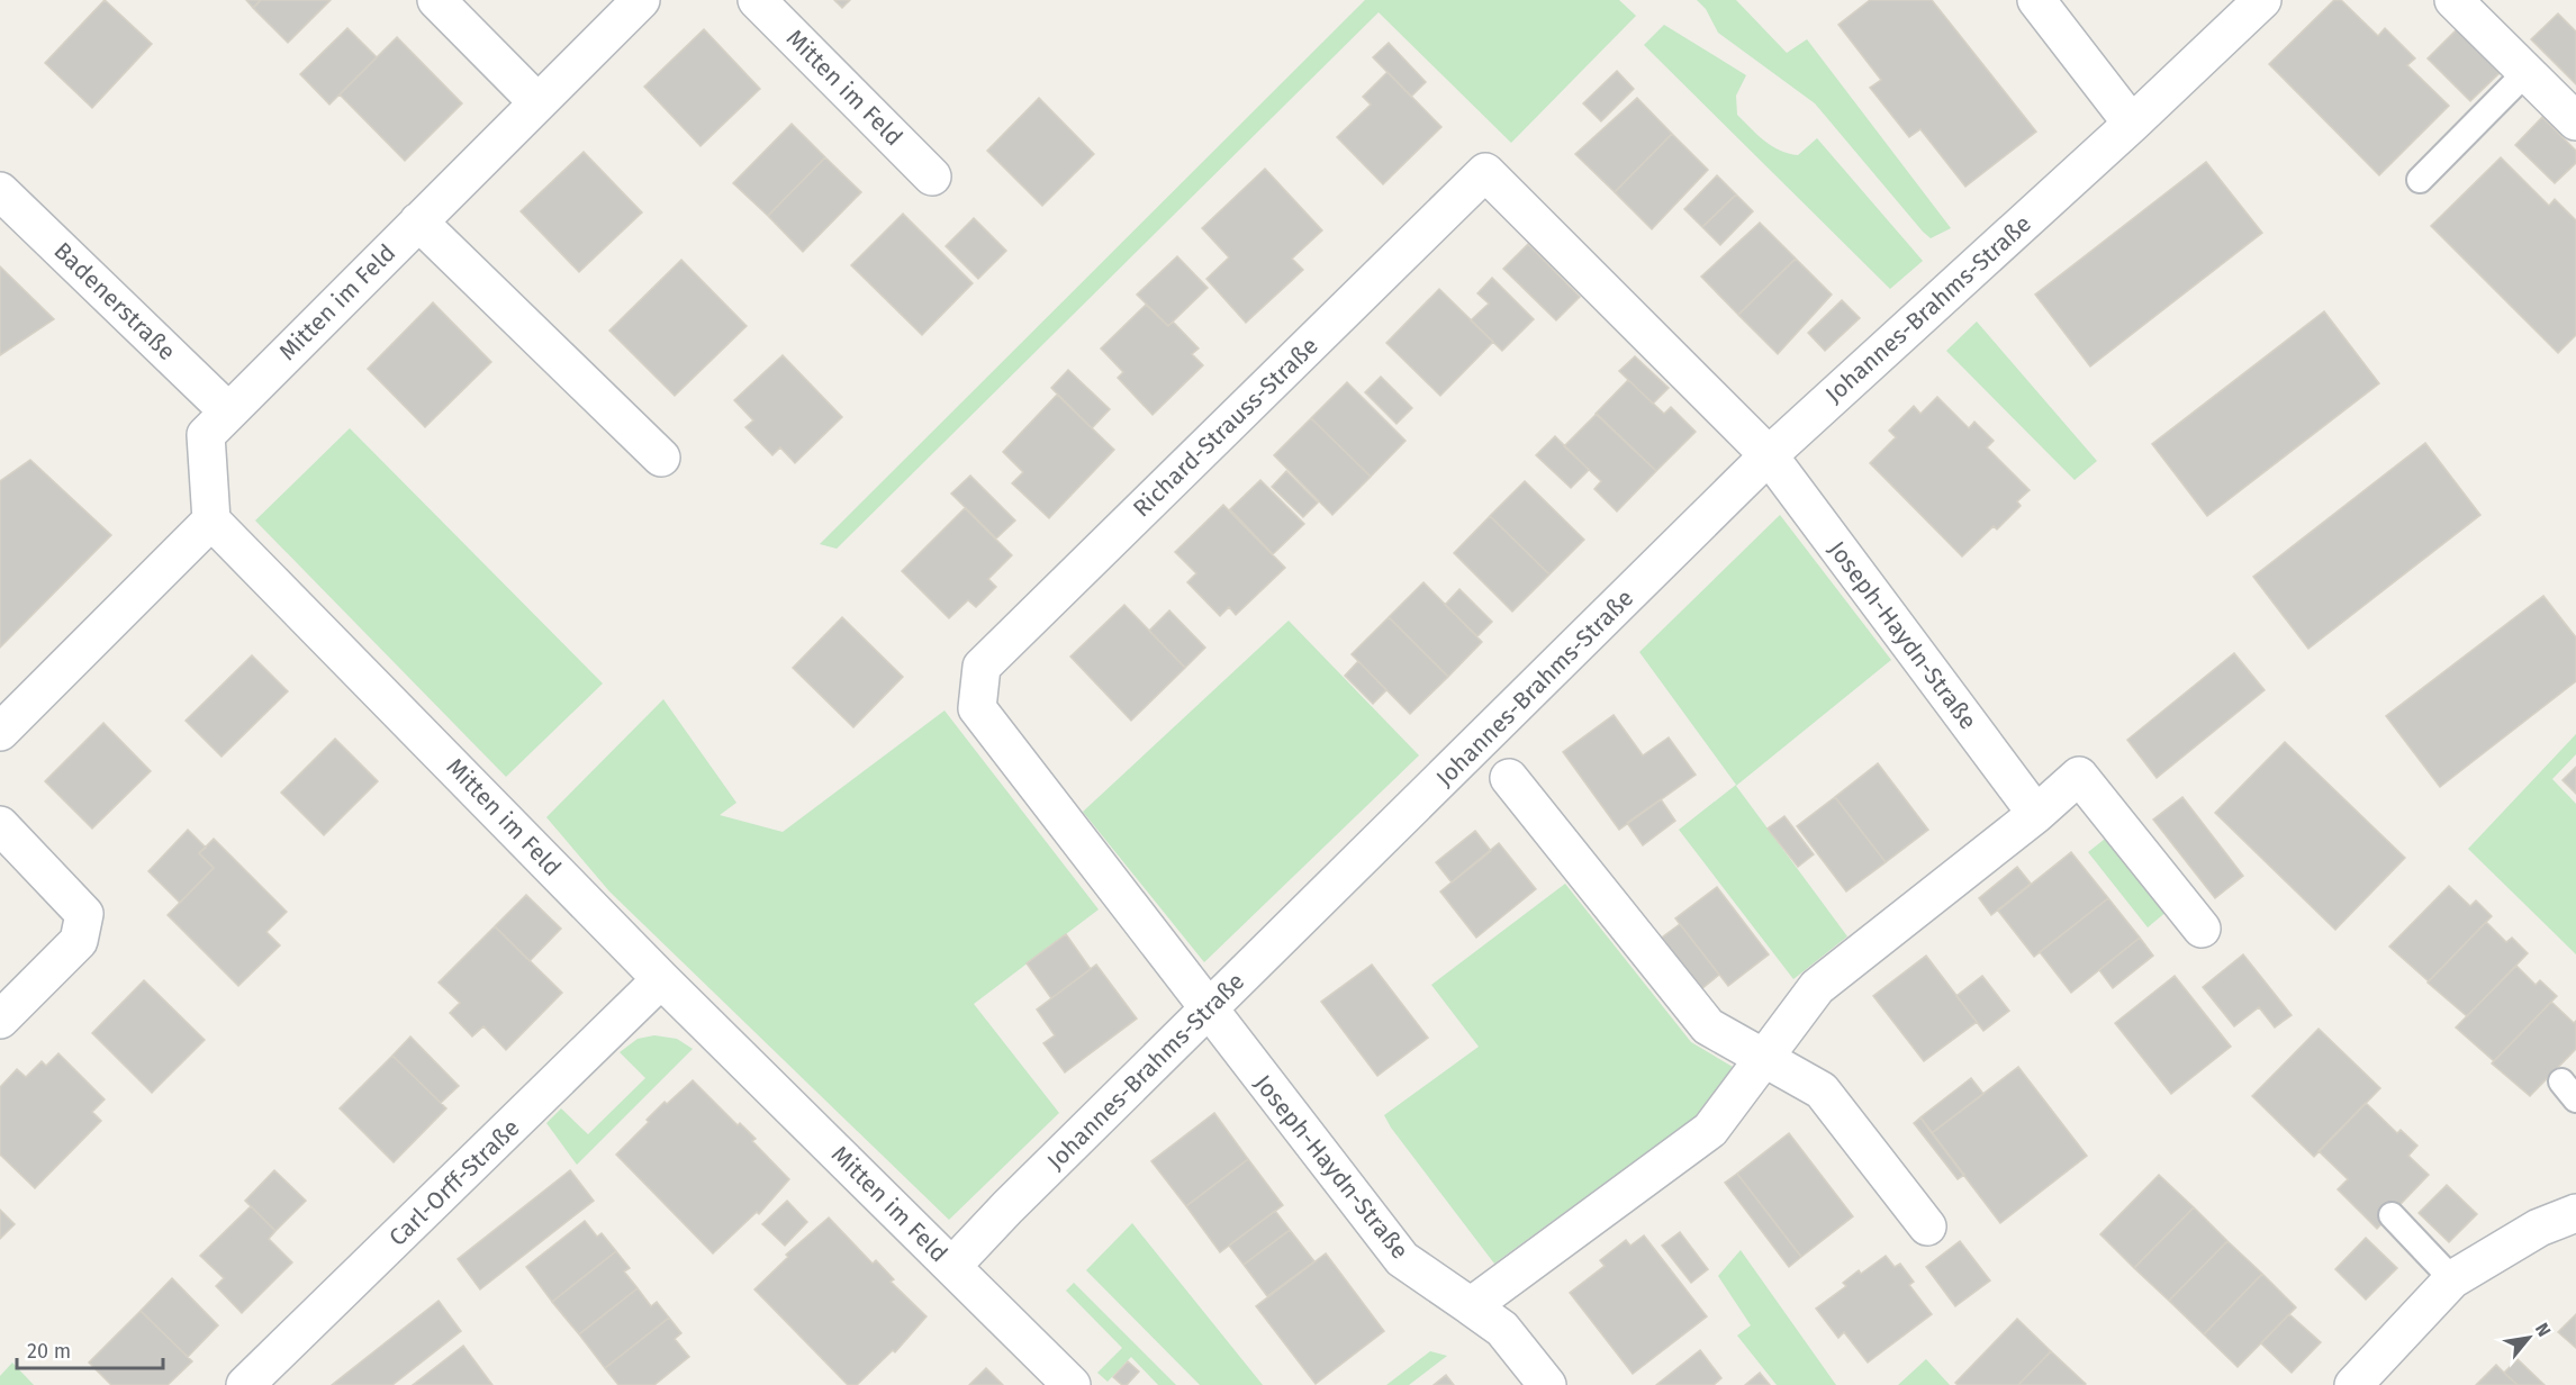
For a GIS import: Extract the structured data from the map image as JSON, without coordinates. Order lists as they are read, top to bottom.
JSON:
{
  "streets": {
    "street": [
      "Mitten im Feld",
      "Badenerstraße",
      "Johannes-Brahms-Straße",
      "Richard-Strauss-Straße",
      "Joseph-Haydn-Straße",
      "Carl-Orff-Straße"
    ]
  },
  "crossings": [
    ["Mitten im Feld", "Badenerstraße"],
    ["Mitten im Feld", "Johannes-Brahms-Straße"],
    ["Mitten im Feld", "Carl-Orff-Straße"],
    ["Johannes-Brahms-Straße", "Richard-Strauss-Straße"],
    ["Johannes-Brahms-Straße", "Joseph-Haydn-Straße"],
    ["Richard-Strauss-Straße", "Joseph-Haydn-Straße"]
  ],
  "scale_bar": "20 m",
  "north": "top right"
}
